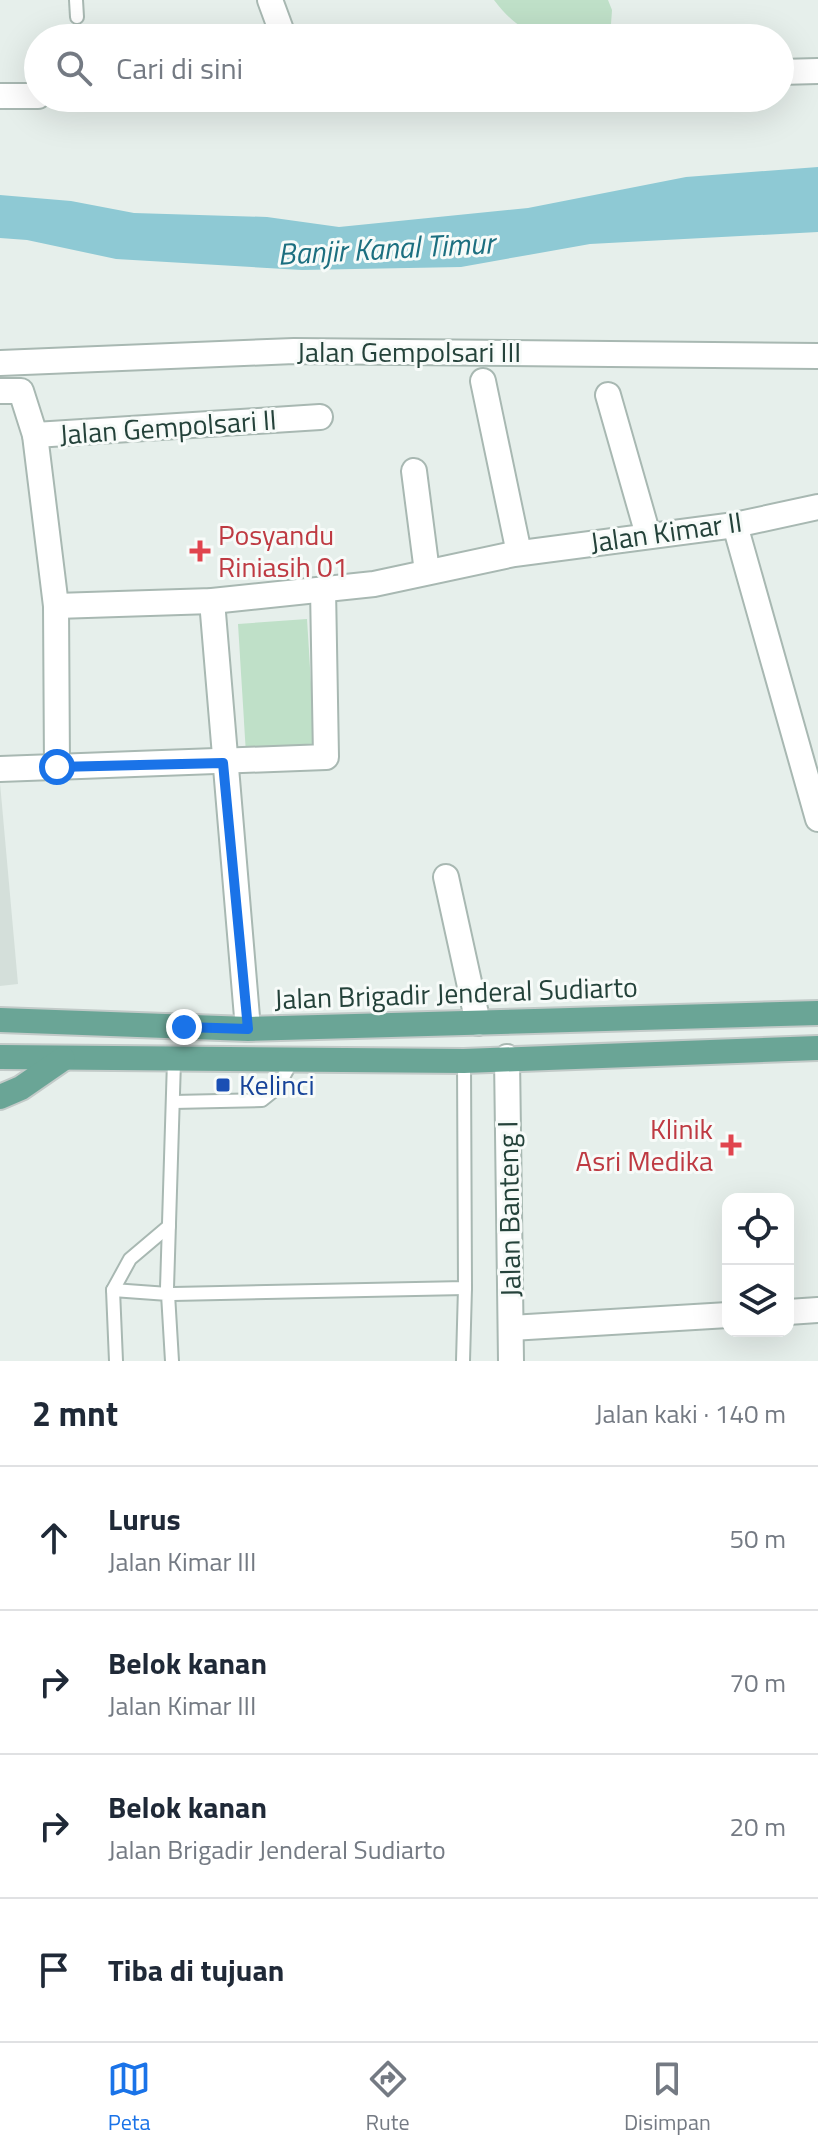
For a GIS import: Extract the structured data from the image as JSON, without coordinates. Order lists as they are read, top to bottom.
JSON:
{
  "streets": {
    "main road": ["Jalan Brigadir Jenderal Sudiarto"],
    "street": [
      "Jalan Gempolsari III",
      "Jalan Gempolsari II",
      "Jalan Kimar II",
      "Jalan Banteng I"
    ]
  },
  "water": ["Banjir Kanal Timur"],
  "places": {
    "health": ["Posyandu Riniasih 01", "Klinik Asri Medika"],
    "transit": ["Kelinci"]
  },
  "page": {
    "search": "Cari di sini",
    "heading": ["2 mnt", "Jalan kaki · 140 m"],
    "list": [
      ["Lurus", "Jalan Kimar III", "50 m"],
      ["Belok kanan", "Jalan Kimar III", "70 m"],
      ["Belok kanan", "Jalan Brigadir Jenderal Sudiarto", "20 m"],
      "Tiba di tujuan"
    ],
    "nav": ["Peta", "Rute", "Disimpan"]
  }
}
